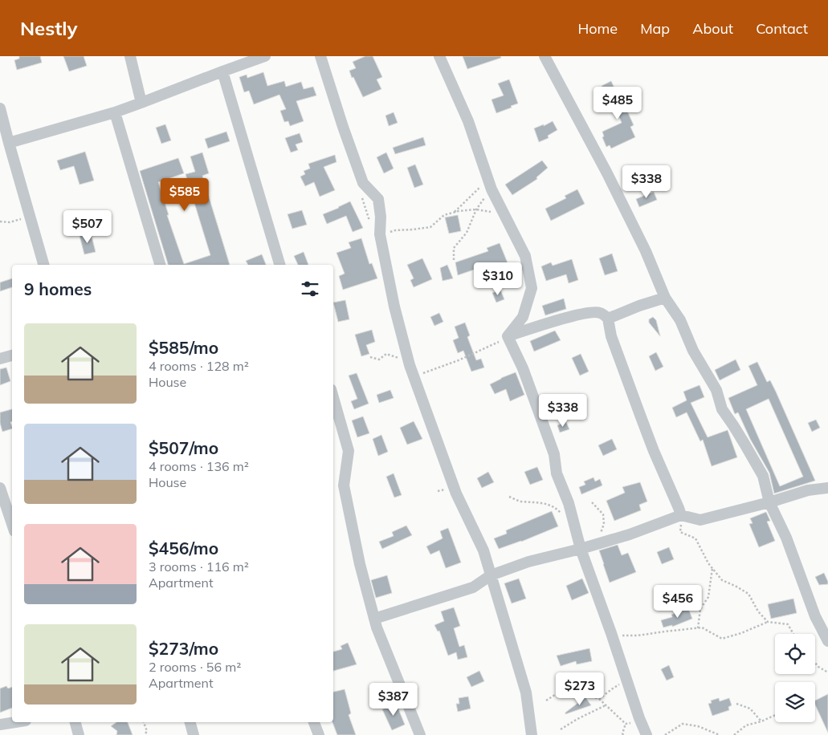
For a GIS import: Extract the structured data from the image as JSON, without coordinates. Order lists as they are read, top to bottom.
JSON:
{
  "page": {
    "header": "Nestly",
    "nav": [
      "Home",
      "Map",
      "About",
      "Contact"
    ],
    "price": [
      "$485",
      "$338",
      "$585",
      "$507",
      "$310",
      "$338",
      "$456",
      "$273",
      "$387"
    ],
    "heading": "9 homes",
    "list": [
      {
        "name": "$585/mo",
        "note": "4 rooms · 128 m² · House"
      },
      {
        "name": "$507/mo",
        "note": "4 rooms · 136 m² · House"
      },
      {
        "name": "$456/mo",
        "note": "3 rooms · 116 m² · Apartment"
      },
      {
        "name": "$273/mo",
        "note": "2 rooms · 56 m² · Apartment"
      }
    ]
  }
}
